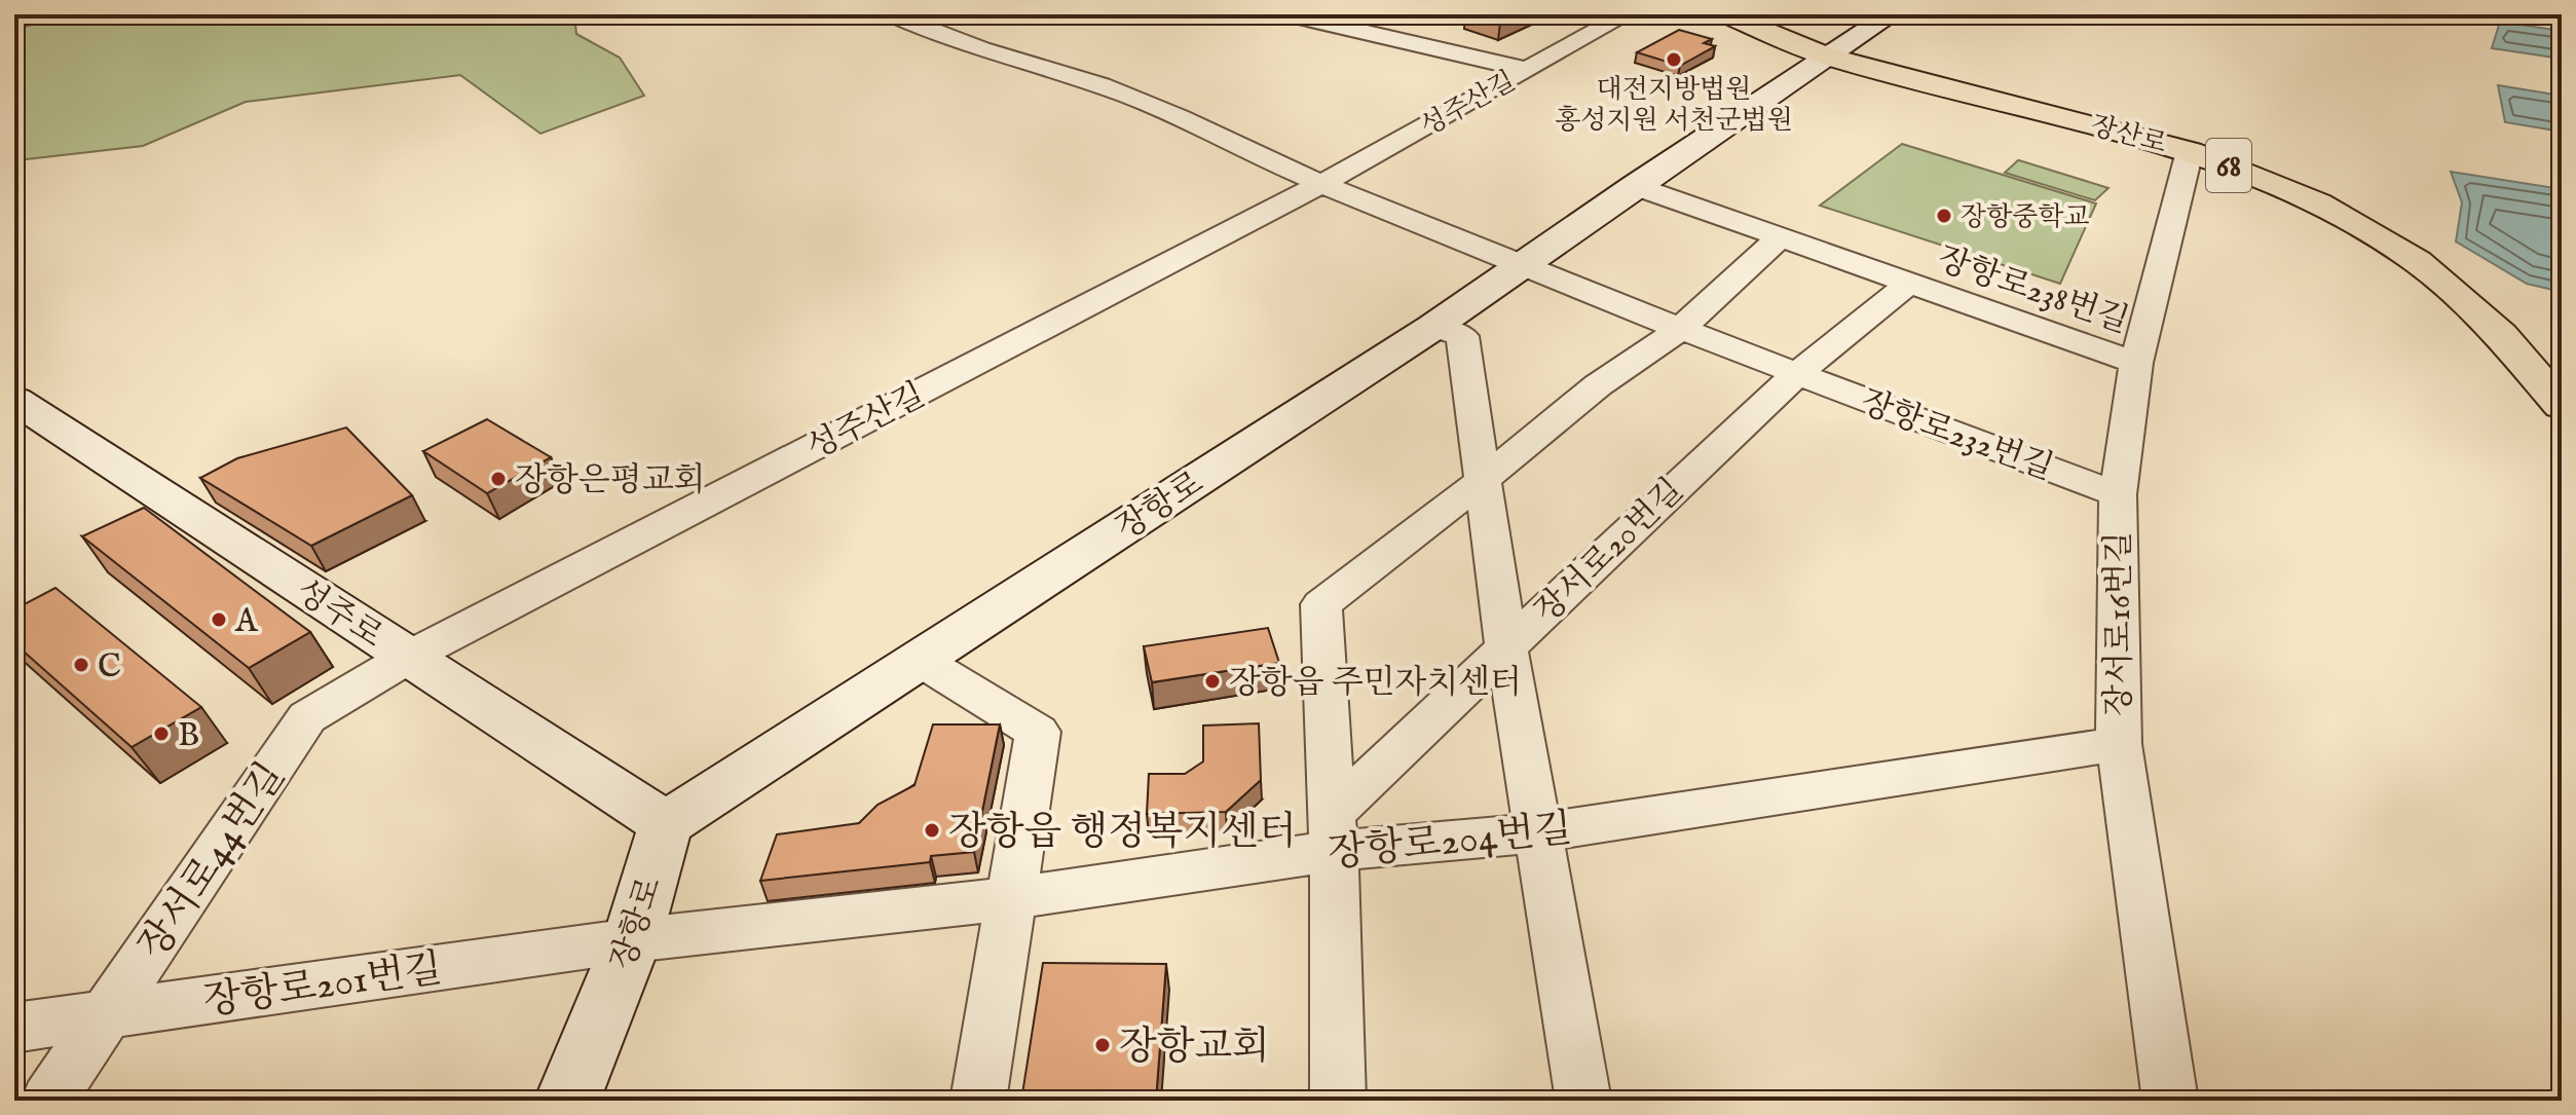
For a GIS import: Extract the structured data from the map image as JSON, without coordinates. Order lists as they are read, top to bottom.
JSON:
{
  "streets": {
    "main road": ["장산로", "68"],
    "street": [
      "성주산길",
      "장항로238번길",
      "장항로232번길",
      "장항로",
      "장서로20번길",
      "성주로",
      "장서로16번길",
      "장항로204번길",
      "장서로44번길",
      "장항로201번길"
    ]
  },
  "crossings": [
    ["성주산길", "성주로"],
    ["성주산길", "장서로44번길"],
    ["장산로", "장항로"],
    ["장산로", "장서로16번길"],
    ["장항로238번길", "장항로232번길"],
    ["장항로238번길", "장항로"],
    ["장항로238번길", "장서로20번길"],
    ["장항로238번길", "장서로16번길"],
    ["장항로232번길", "장항로"],
    ["장항로232번길", "장서로20번길"],
    ["장항로232번길", "장서로16번길"],
    ["장항로", "장서로20번길"],
    ["장항로", "성주로"],
    ["장항로", "장항로204번길"],
    ["장항로", "장항로201번길"],
    ["장서로20번길", "장항로204번길"],
    ["성주로", "장서로44번길"],
    ["장서로16번길", "장항로204번길"],
    ["장항로204번길", "장항로201번길"],
    ["장서로44번길", "장항로201번길"]
  ],
  "places": [
    "대전지방법원 홍성지원 서천군법원",
    "장항중학교",
    "장항은평교회",
    "A",
    "C",
    "장항읍 주민자치센터",
    "B",
    "장항읍 행정복지센터",
    "장항교회"
  ]
}
